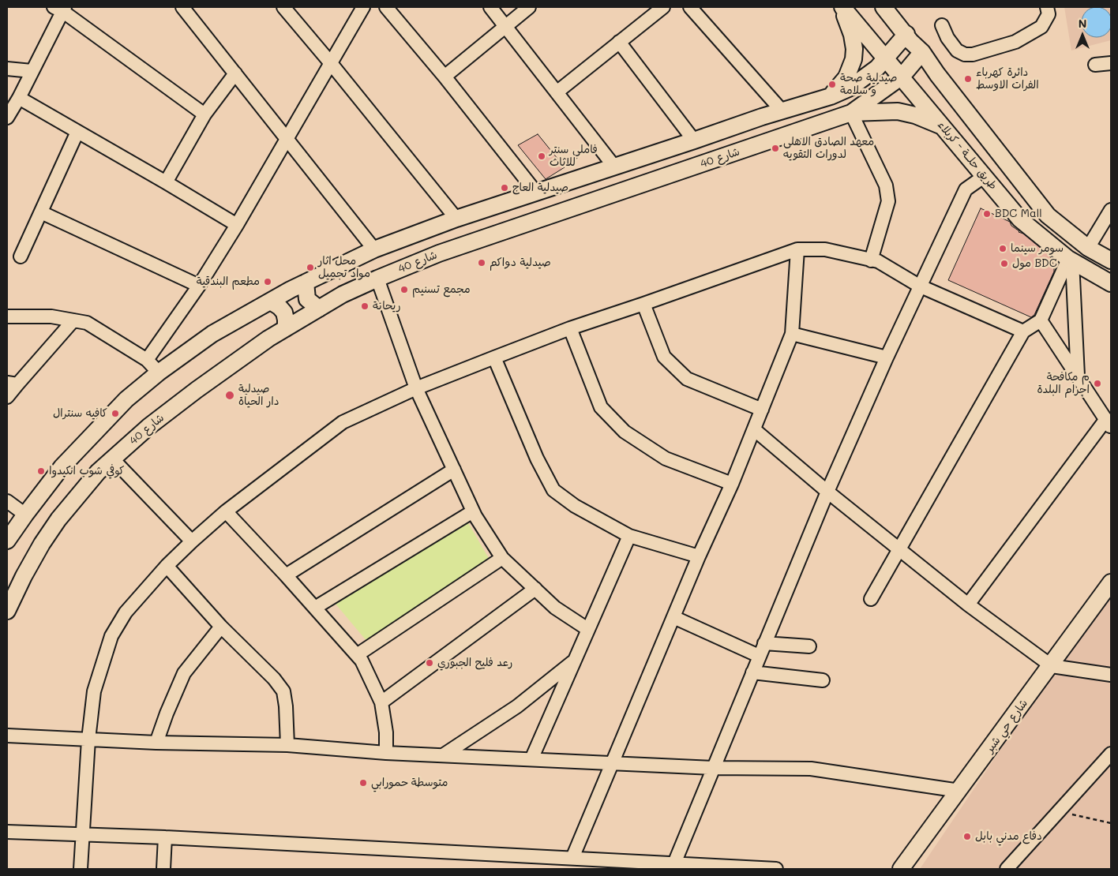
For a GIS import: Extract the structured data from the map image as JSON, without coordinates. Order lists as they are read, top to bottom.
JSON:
{
  "streets": {
    "main road": ["طريق حلــة - كربلاء", "شارع 40", "شارع حي شبر"]
  },
  "crossings": [
    ["طريق حلــة - كربلاء", "شارع 40"]
  ],
  "places": [
    "دائرة كهرباء الفرات الاوسط",
    "صيدلية صحة و سلامة",
    "معهد الصادق الاهلي لدورات التقويه",
    "فاملي سنتر للاثاث",
    "صيدلية العاج",
    "BDC Mall",
    "سومر سينما",
    "صيدلية دواكم",
    "مول BDC",
    "محل اثار مواد تجميل",
    "مطعم البندقية",
    "مجمع تسنيم",
    "ريحانة",
    "م مكافحة اجرام البلدة",
    "صيدلية دار الحياة",
    "كافيه سنترال",
    "كوفي شوب انكيدوا",
    "رعد فليح الجبوري",
    "متوسطة حمورابي",
    "دفاع مدني بابل"
  ],
  "north": "top"
}
